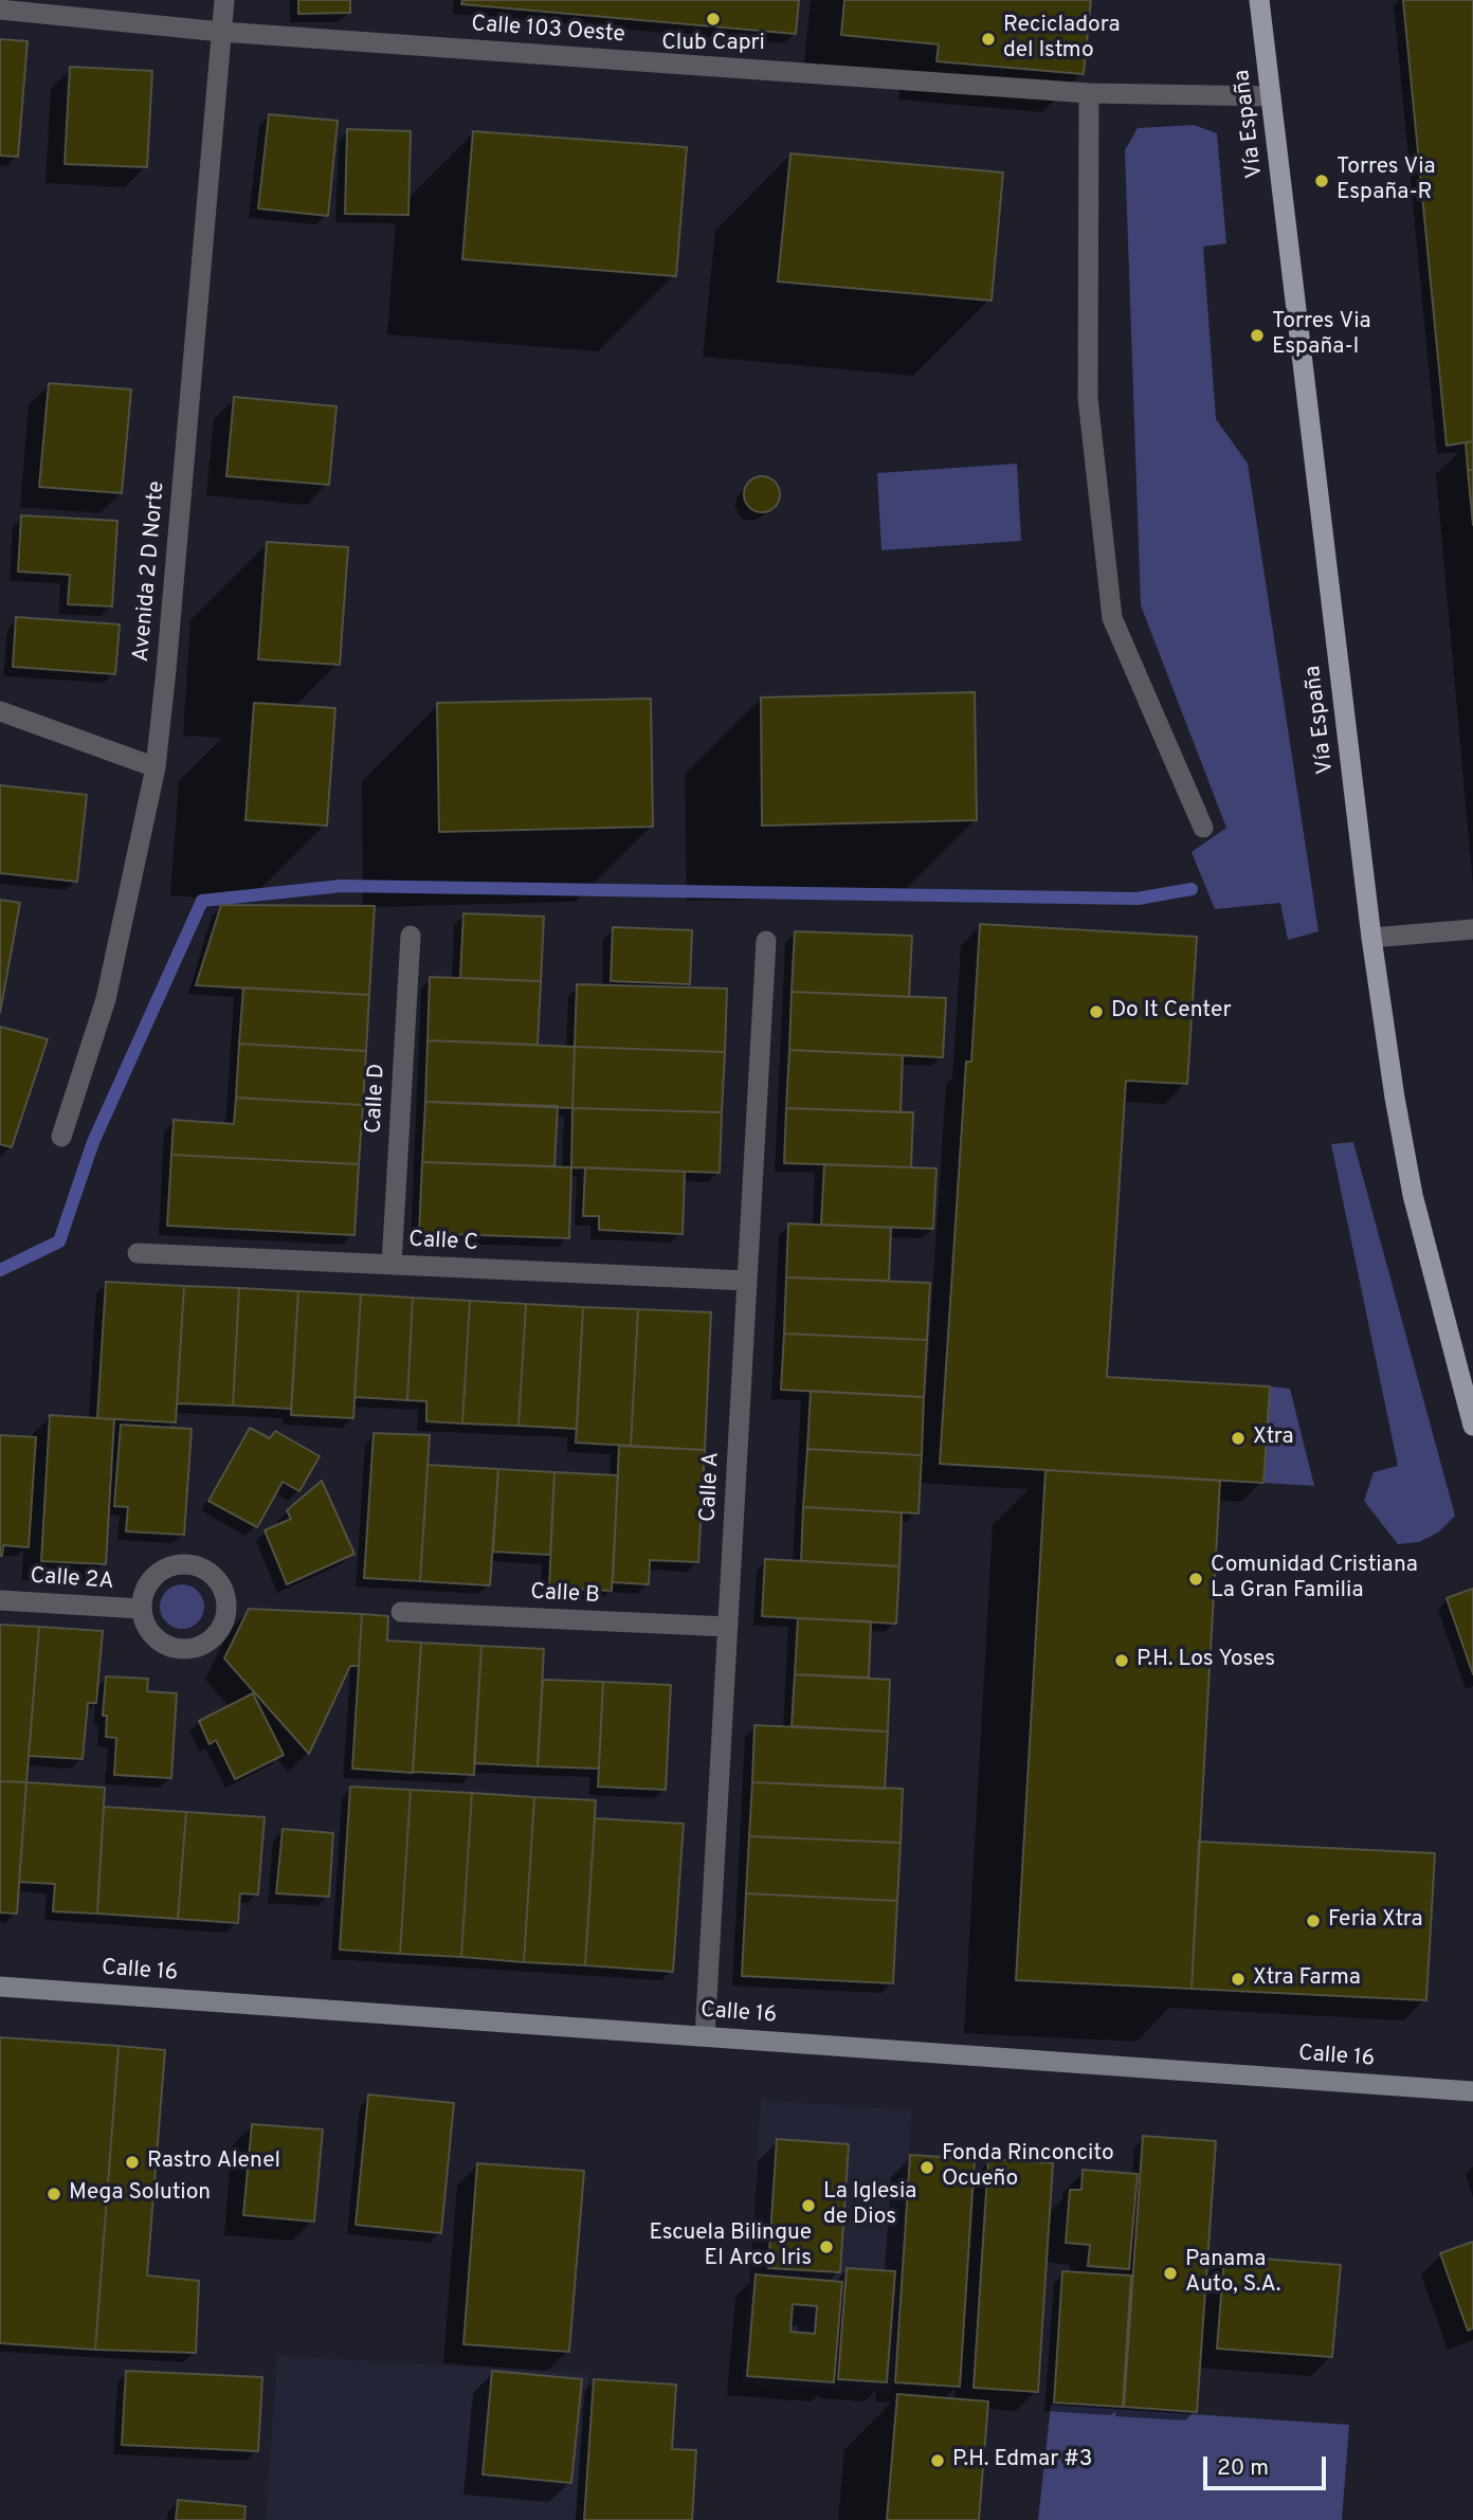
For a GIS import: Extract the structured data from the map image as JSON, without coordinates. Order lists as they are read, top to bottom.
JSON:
{
  "streets": {
    "main road": ["Vía España", "Calle 16"],
    "street": [
      "Calle 103 Oeste",
      "Avenida 2 D Norte",
      "Calle D",
      "Calle C",
      "Calle A",
      "Calle 2A",
      "Calle B"
    ]
  },
  "crossings": [
    ["Calle 103 Oeste", "Vía España"],
    ["Calle 103 Oeste", "Avenida 2 D Norte"],
    ["Calle D", "Calle C"],
    ["Calle C", "Calle A"],
    ["Calle A", "Calle B"],
    ["Calle A", "Calle 16"]
  ],
  "places": [
    "Club Capri",
    "Recicladora del Istmo",
    "Torres Via España-R",
    "Torres Via España-I",
    "Do It Center",
    "Xtra",
    "Comunidad Cristiana La Gran Familia",
    "P.H. Los Yoses",
    "Feria Xtra",
    "Xtra Farma",
    "Rastro Alenel",
    "Fonda Rinconcito Ocueño",
    "Mega Solution",
    "La Iglesia de Dios",
    "Escuela Bilingue El Arco Iris",
    "Panama Auto, S.A.",
    "P.H. Edmar #3"
  ],
  "scale_bar": "20 m"
}
